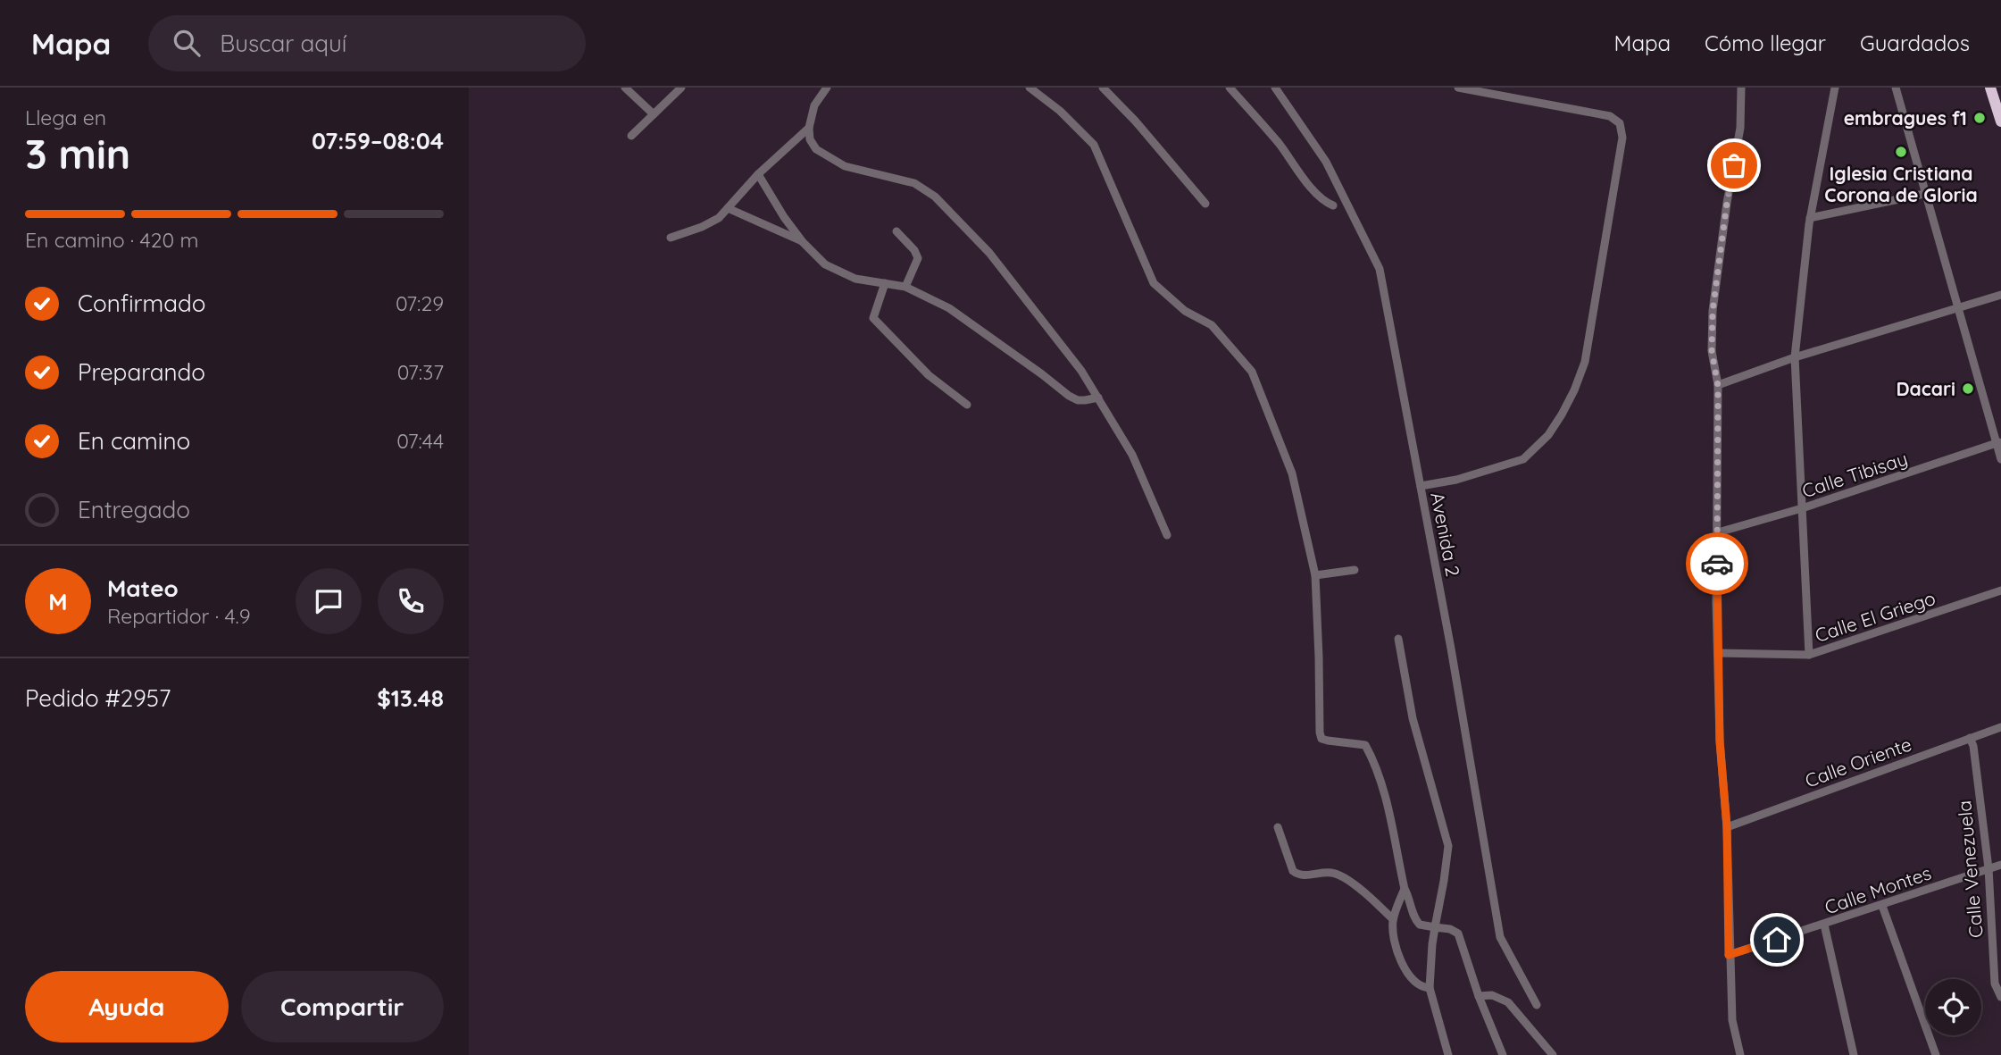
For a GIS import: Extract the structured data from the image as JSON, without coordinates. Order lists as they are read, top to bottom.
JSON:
{
  "streets": {
    "street": [
      "Calle Tibisay",
      "Avenida 2",
      "Calle El Griego",
      "Calle Oriente",
      "Calle Venezuela",
      "Calle Montes"
    ]
  },
  "crossings": [
    ["Calle Oriente", "Calle Venezuela"],
    ["Calle Venezuela", "Calle Montes"]
  ],
  "places": ["embragues f1", "Iglesia Cristiana Corona de Gloria", "Dacari"],
  "page": {
    "header": "Mapa",
    "search": "Buscar aquí",
    "nav": ["Mapa", "Cómo llegar", "Guardados"],
    "heading": ["3 min", "Llega en", "07:59–08:04"],
    "panel": [
      "Mateo",
      "Repartidor · 4.9",
      "Pedido #2957",
      "$13.48"
    ],
    "bar": "En camino · 420 m",
    "list": [
      ["Confirmado", "07:29"],
      ["Preparando", "07:37"],
      ["En camino", "07:44"],
      "Entregado"
    ],
    "round": "M",
    "buttons": ["Ayuda", "Compartir"]
  }
}
